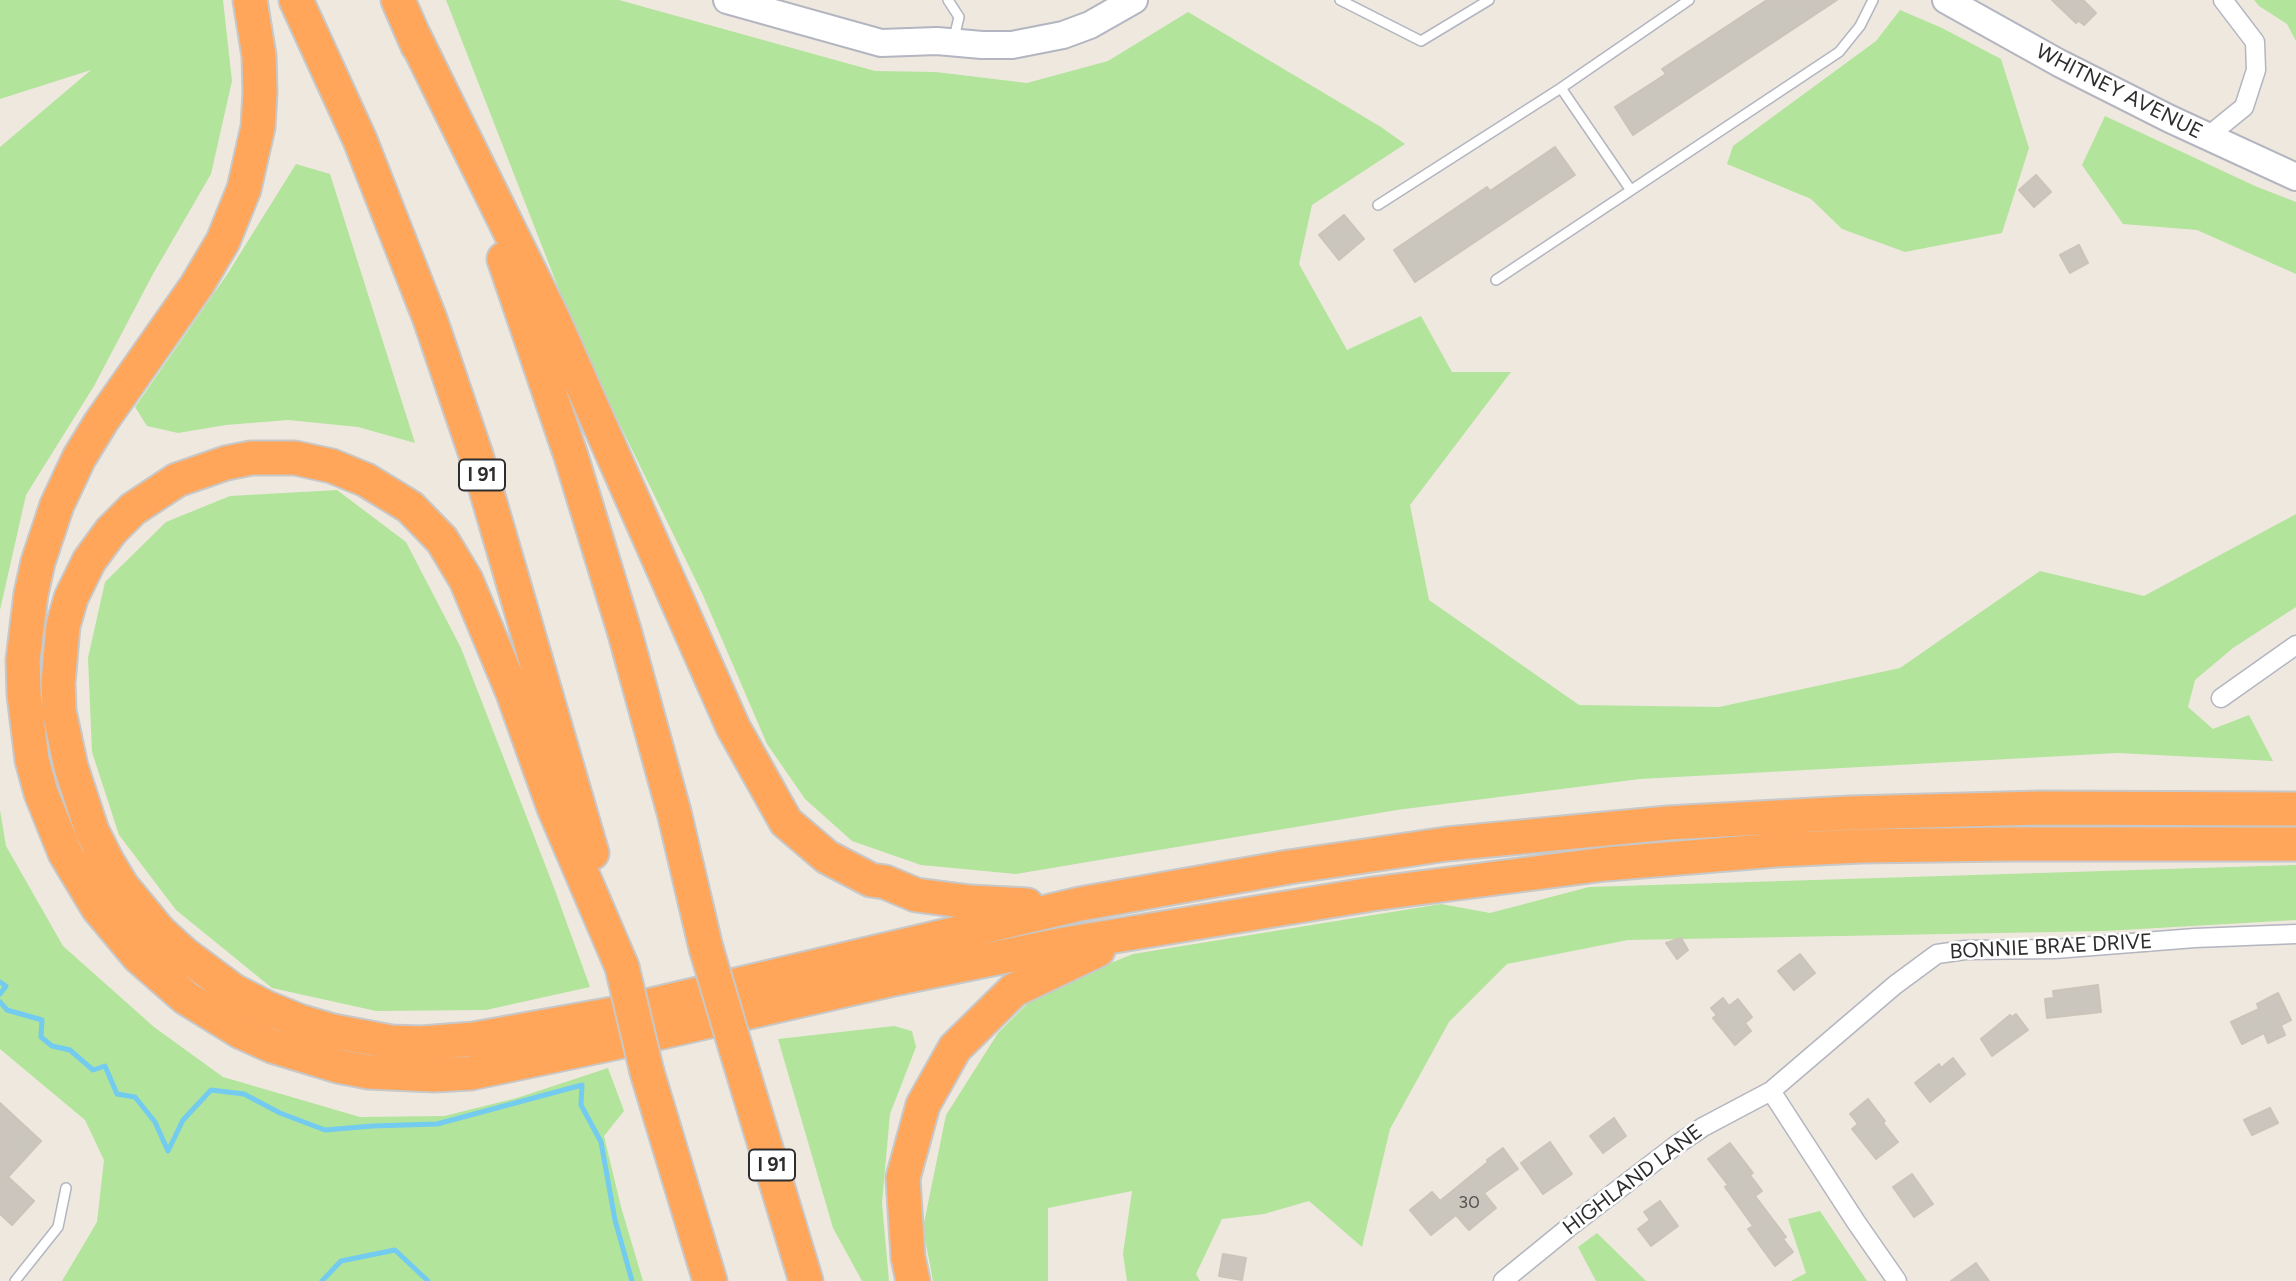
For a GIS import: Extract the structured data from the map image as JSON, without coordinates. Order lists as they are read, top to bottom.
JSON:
{
  "streets": {
    "highway": ["I 91"],
    "main road": ["WHITNEY AVENUE"],
    "street": ["BONNIE BRAE DRIVE", "HIGHLAND LANE"]
  },
  "crossings": [
    ["BONNIE BRAE DRIVE", "HIGHLAND LANE"]
  ],
  "house_numbers": ["30"]
}
